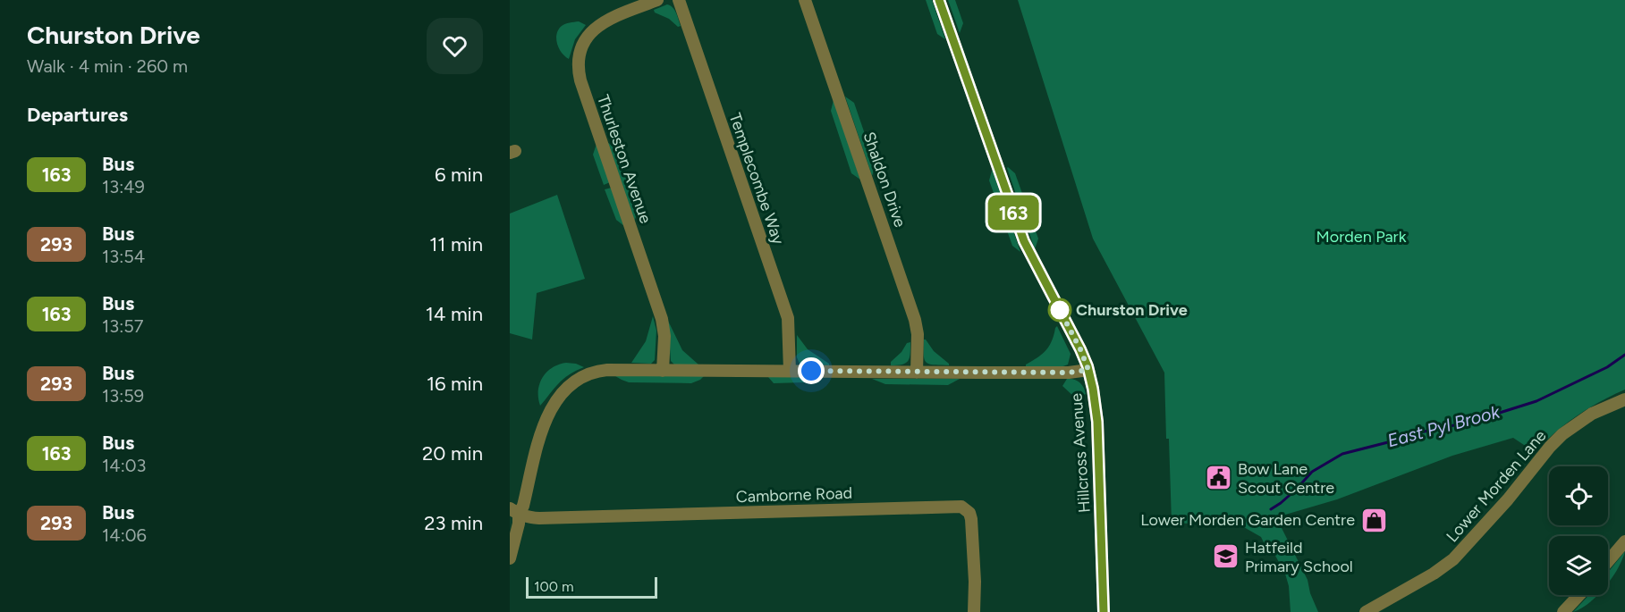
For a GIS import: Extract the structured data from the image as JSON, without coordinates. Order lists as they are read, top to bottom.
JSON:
{
  "streets": {
    "street": [
      "Thurleston Avenue",
      "Templecombe Way",
      "Shaldon Drive",
      "Hillcross Avenue",
      "Lower Morden Lane",
      "Camborne Road"
    ]
  },
  "water": ["East Pyl Brook"],
  "parks": ["Morden Park"],
  "places": {
    "other": ["Churston Drive"],
    "public building": ["Bow Lane Scout Centre"],
    "shop": ["Lower Morden Garden Centre"],
    "school or university": ["Hatfeild Primary School"]
  },
  "lines": ["bus line 163"],
  "scale_bar": "100 m",
  "page": {
    "heading": [
      ["Churston Drive", "Walk · 4 min · 260 m"],
      "Departures"
    ],
    "on_map": "163",
    "list": [
      {
        "mark": "163",
        "name": "Bus",
        "note": "13:49",
        "value": "6 min"
      },
      {
        "mark": "293",
        "name": "Bus",
        "note": "13:54",
        "value": "11 min"
      },
      {
        "mark": "163",
        "name": "Bus",
        "note": "13:57",
        "value": "14 min"
      },
      {
        "mark": "293",
        "name": "Bus",
        "note": "13:59",
        "value": "16 min"
      },
      {
        "mark": "163",
        "name": "Bus",
        "note": "14:03",
        "value": "20 min"
      },
      {
        "mark": "293",
        "name": "Bus",
        "note": "14:06",
        "value": "23 min"
      }
    ],
    "scale": "100 m"
  }
}
